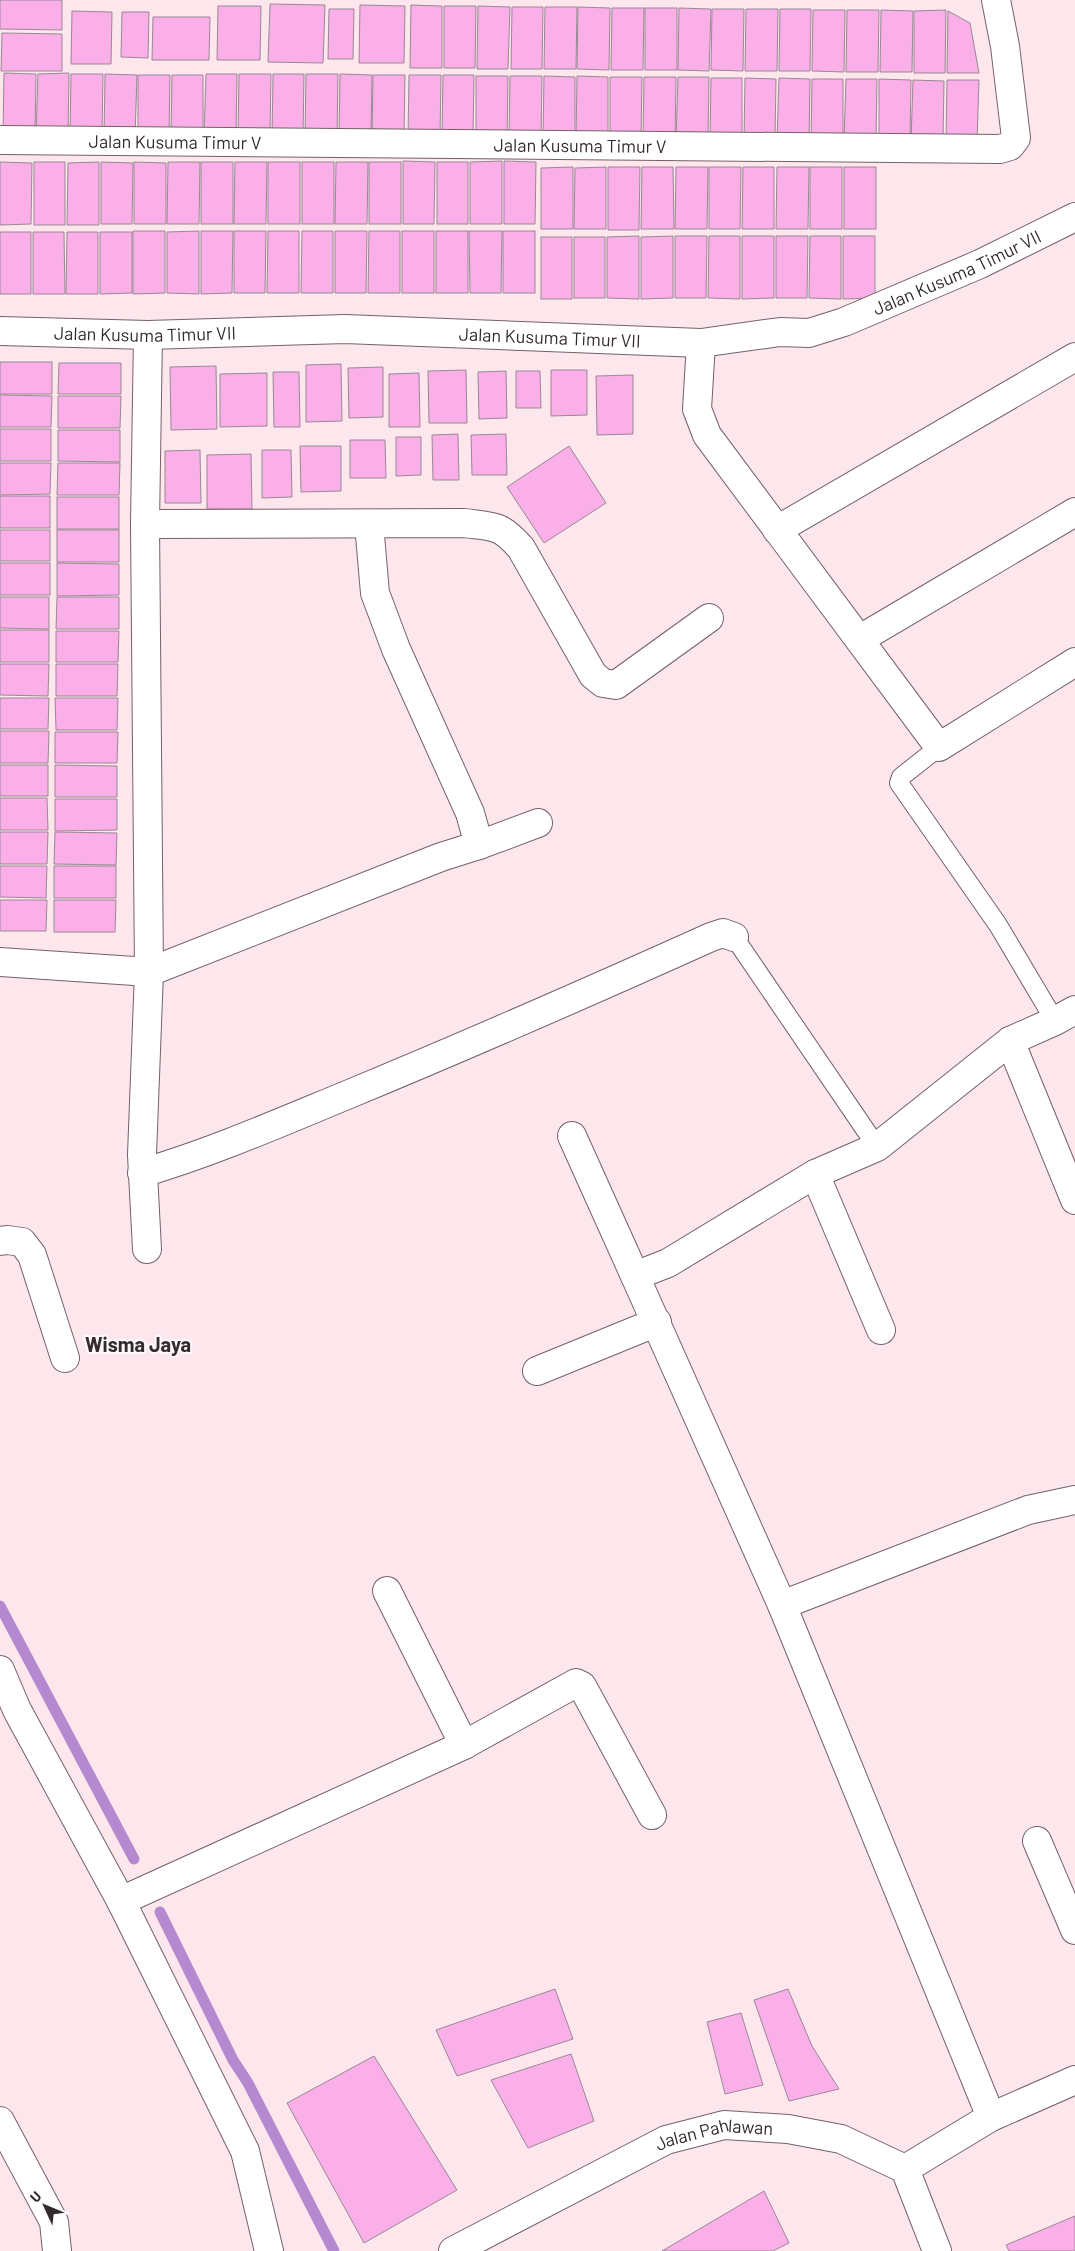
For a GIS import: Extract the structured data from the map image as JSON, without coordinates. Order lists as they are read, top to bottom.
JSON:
{
  "streets": {
    "street": ["Jalan Kusuma Timur V", "Jalan Kusuma Timur VII", "Jalan Pahlawan"]
  },
  "districts": ["Wisma Jaya"],
  "north": "top left"
}
